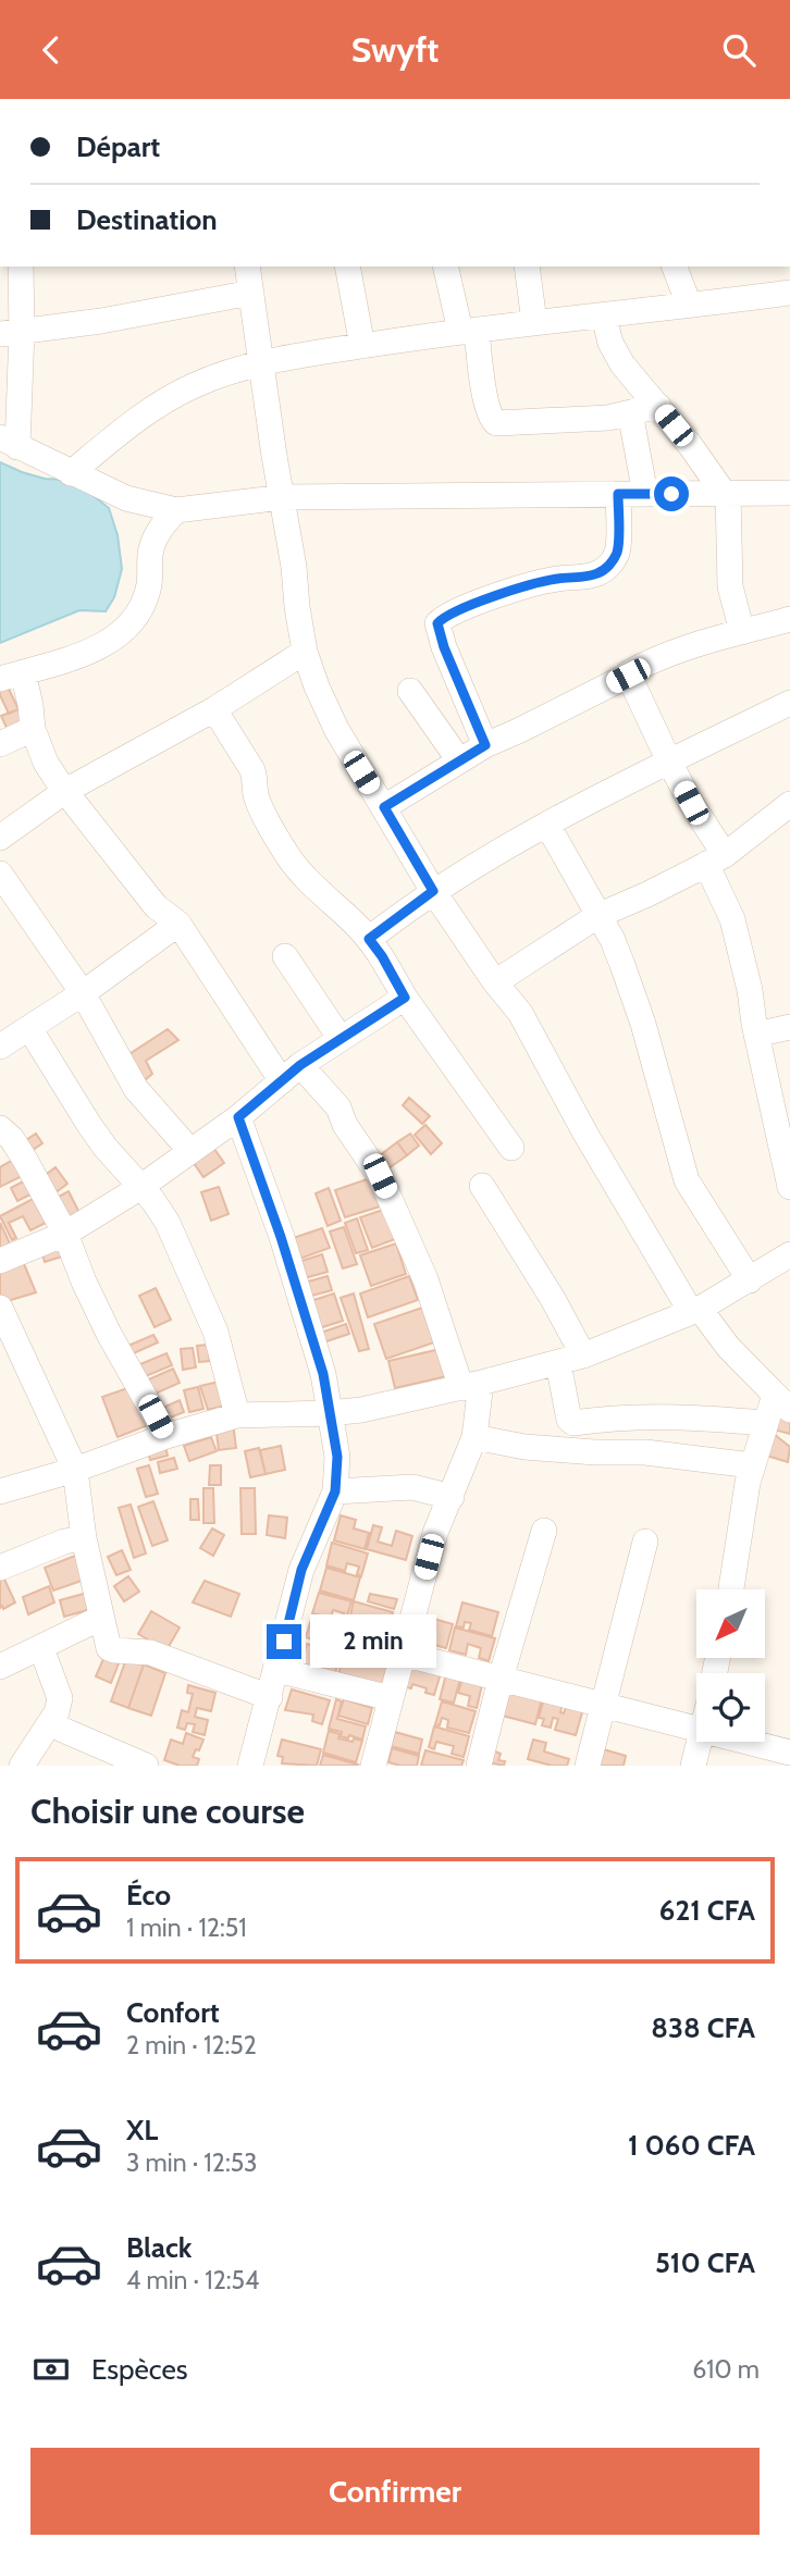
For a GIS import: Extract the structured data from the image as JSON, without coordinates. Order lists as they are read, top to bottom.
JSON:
{
  "north": "bottom left",
  "page": {
    "header": "Swyft",
    "banner": ["Départ", "Destination"],
    "bubble": "2 min",
    "heading": "Choisir une course",
    "list": [
      {
        "name": "Éco",
        "note": "1 min · 12:51",
        "value": "621 CFA"
      },
      {
        "name": "Confort",
        "note": "2 min · 12:52",
        "value": "838 CFA"
      },
      {
        "name": "XL",
        "note": "3 min · 12:53",
        "value": "1 060 CFA"
      },
      {
        "name": "Black",
        "note": "4 min · 12:54",
        "value": "510 CFA"
      }
    ],
    "pay": ["Espèces", "610 m"],
    "buttons": "Confirmer"
  }
}
